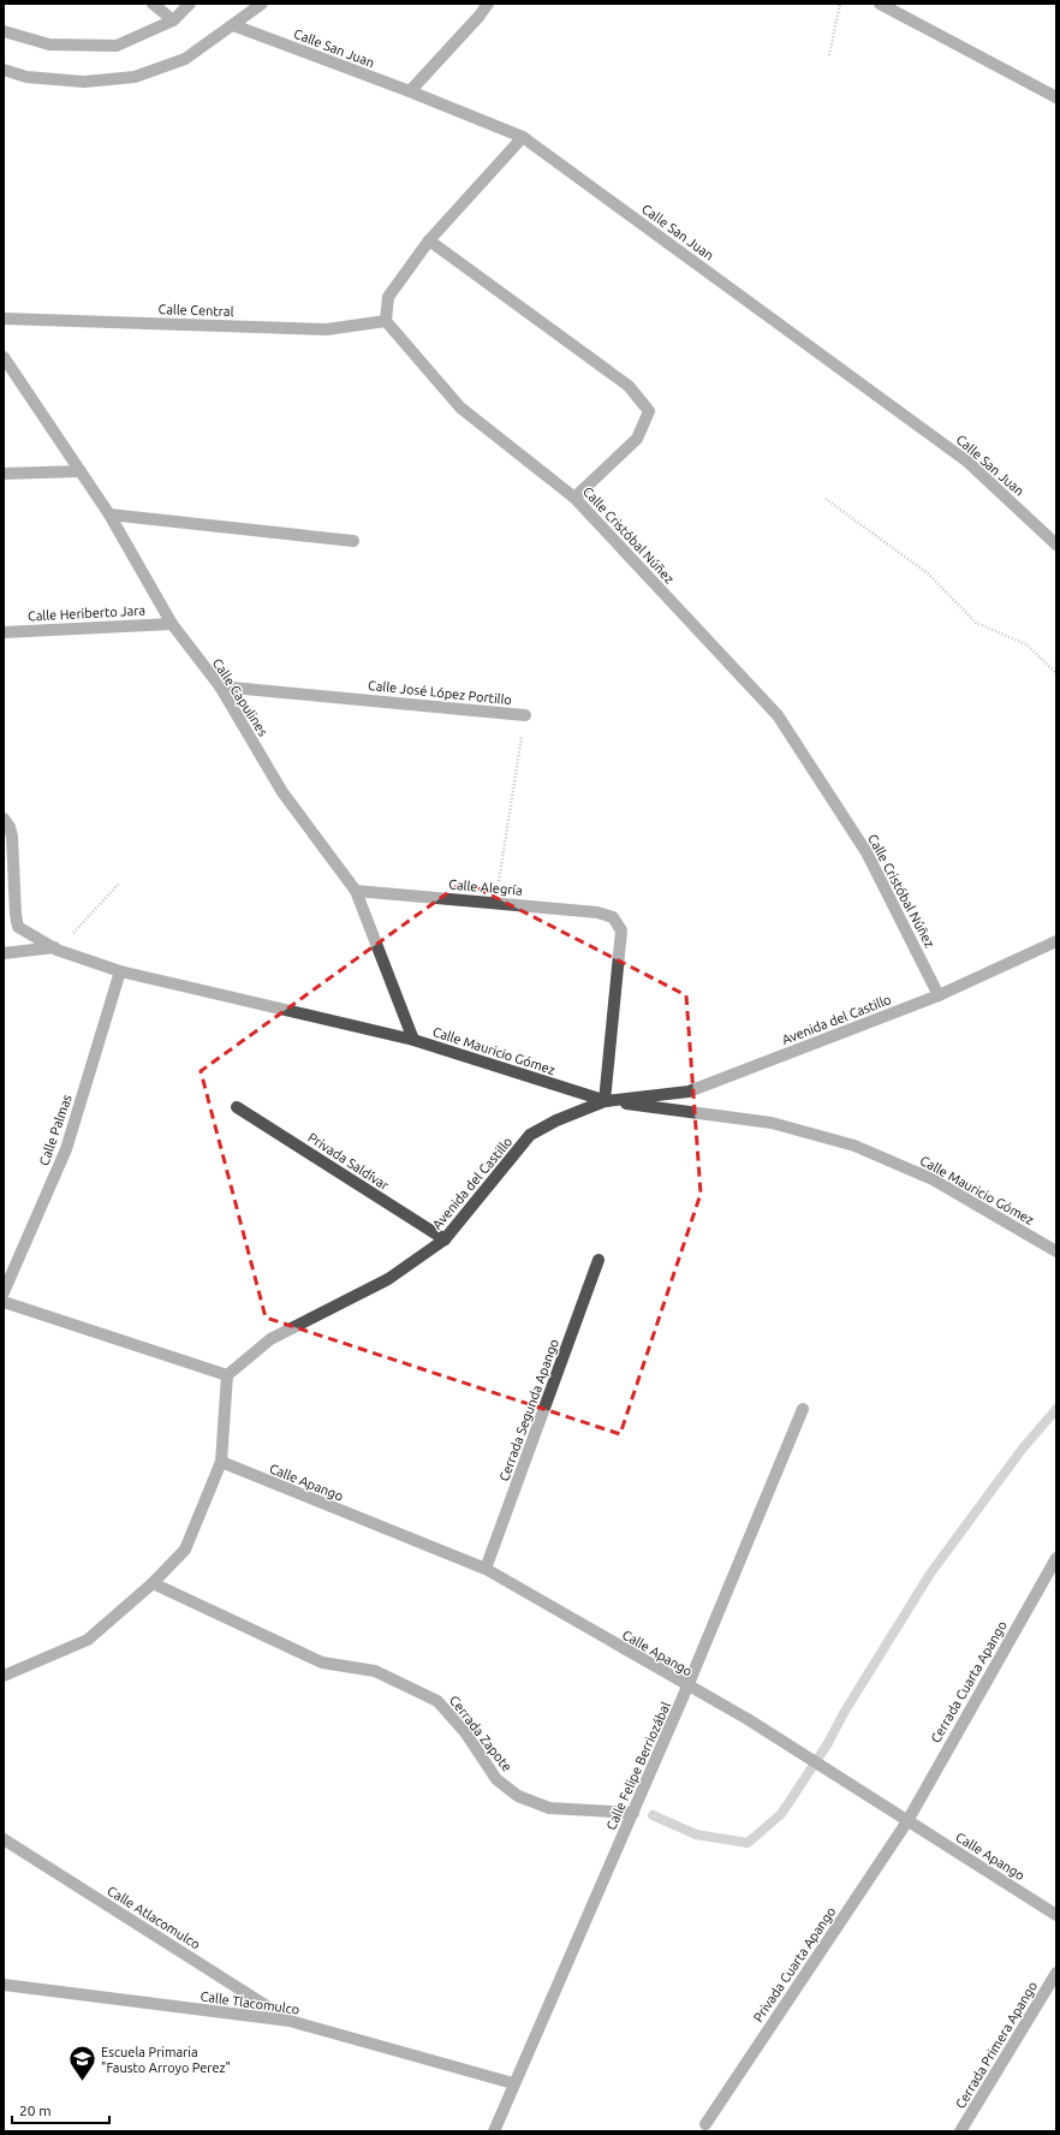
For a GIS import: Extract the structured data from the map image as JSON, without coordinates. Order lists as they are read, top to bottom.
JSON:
{
  "streets": {
    "street": [
      "Calle San Juan",
      "Calle Central",
      "Calle Cristóbal Núñez",
      "Calle Heriberto Jara",
      "Calle José López Portillo",
      "Calle Capulines",
      "Calle Alegría",
      "Avenida del Castillo",
      "Calle Mauricio Gómez",
      "Calle Palmas",
      "Privada Saldívar",
      "Cerrada Segunda Apango",
      "Calle Apango",
      "Cerrada Cuarta Apango",
      "Cerrada Zapote",
      "Calle Felipe Berriozábal",
      "Calle Atlacomulco",
      "Privada Cuarta Apango",
      "Calle Tlacomulco",
      "Cerrada Primera Apango"
    ]
  },
  "crossings": [
    ["Calle Central", "Calle Cristóbal Núñez"],
    ["Calle Cristóbal Núñez", "Avenida del Castillo"],
    ["Calle Heriberto Jara", "Calle Capulines"],
    ["Calle José López Portillo", "Calle Capulines"],
    ["Calle José López Portillo", "Calle Alegría"],
    ["Calle Capulines", "Calle Alegría"],
    ["Calle Capulines", "Calle Mauricio Gómez"],
    ["Calle Alegría", "Avenida del Castillo"],
    ["Calle Alegría", "Calle Mauricio Gómez"],
    ["Avenida del Castillo", "Calle Mauricio Gómez"],
    ["Avenida del Castillo", "Privada Saldívar"],
    ["Calle Mauricio Gómez", "Calle Palmas"],
    ["Cerrada Segunda Apango", "Calle Apango"],
    ["Calle Apango", "Cerrada Cuarta Apango"],
    ["Calle Apango", "Calle Felipe Berriozábal"],
    ["Calle Apango", "Privada Cuarta Apango"],
    ["Cerrada Cuarta Apango", "Privada Cuarta Apango"],
    ["Cerrada Zapote", "Calle Felipe Berriozábal"],
    ["Calle Felipe Berriozábal", "Calle Tlacomulco"],
    ["Calle Atlacomulco", "Calle Tlacomulco"]
  ],
  "places": {
    "school or university": ["Escuela Primaria \"Fausto Arroyo Perez\""]
  },
  "scale_bar": "20 m"
}
